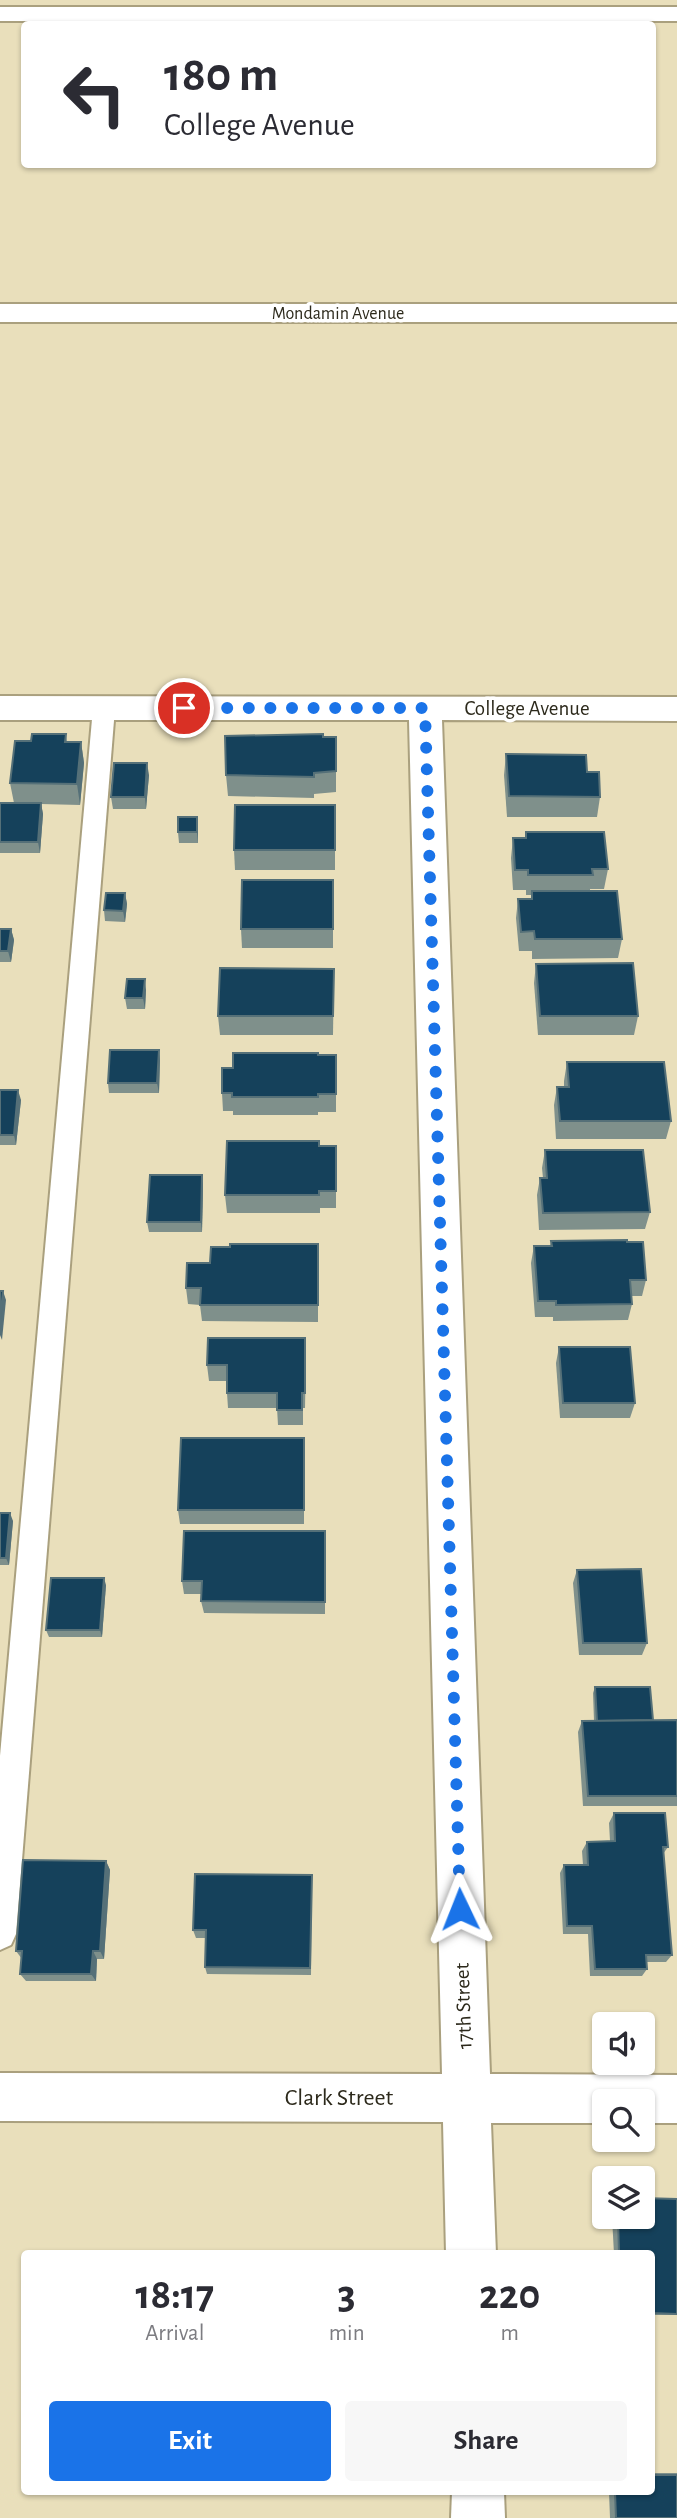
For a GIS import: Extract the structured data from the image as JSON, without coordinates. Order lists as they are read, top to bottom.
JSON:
{
  "streets": {
    "street": [
      "Mondamin Avenue",
      "College Avenue",
      "17th Street",
      "Clark Street"
    ]
  },
  "crossings": [
    ["College Avenue", "17th Street"],
    ["17th Street", "Clark Street"]
  ],
  "page": {
    "turn": ["180 m", "College Avenue"],
    "eta": [
      "18:17",
      "Arrival",
      "3",
      "min",
      "220",
      "m"
    ],
    "buttons": ["Exit", "Share"]
  }
}
